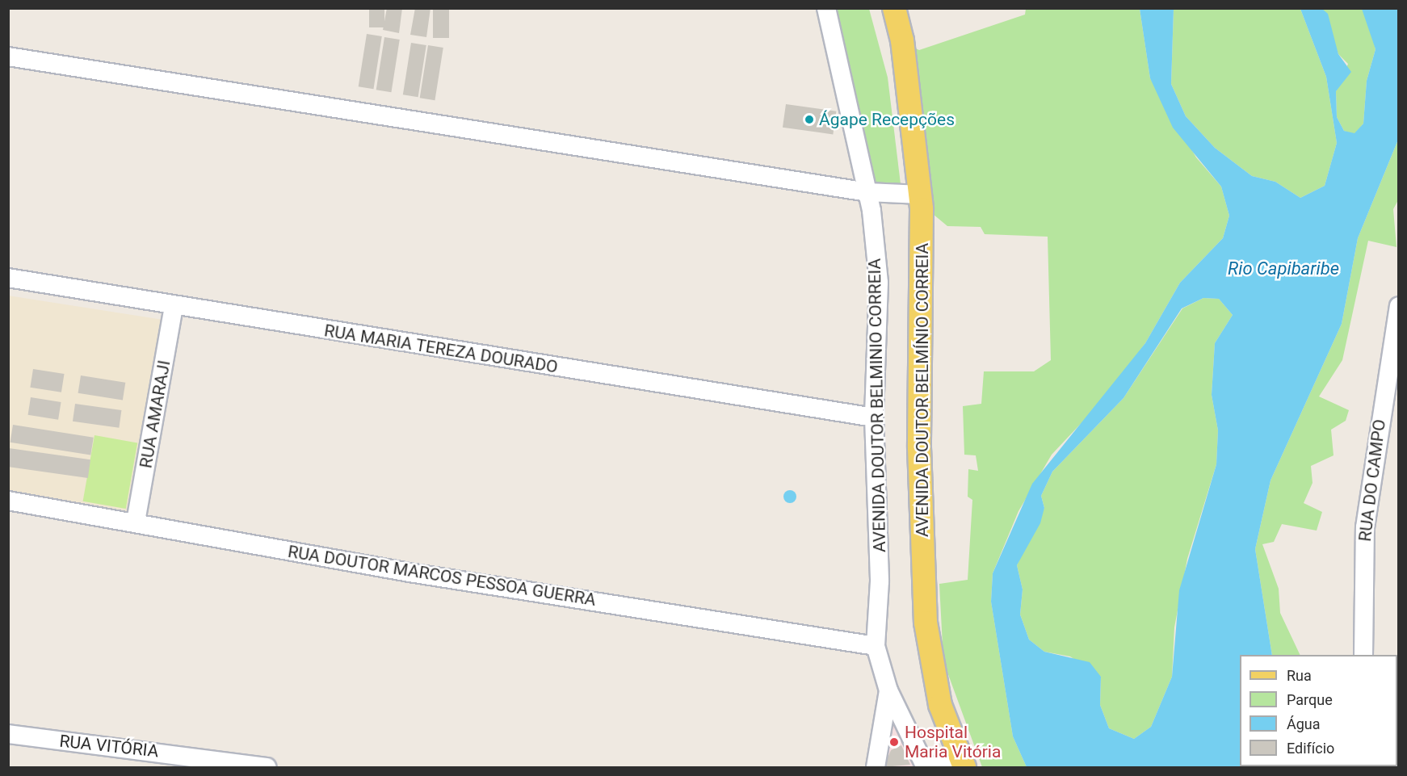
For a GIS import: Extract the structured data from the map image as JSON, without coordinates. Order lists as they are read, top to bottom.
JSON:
{
  "streets": {
    "main road": ["AVENIDA DOUTOR BELMÍNIO CORREIA"],
    "street": [
      "RUA MARIA TEREZA DOURADO",
      "AVENIDA DOUTOR BELMINIO CORREIA",
      "RUA AMARAJI",
      "RUA DO CAMPO",
      "RUA DOUTOR MARCOS PESSOA GUERRA",
      "RUA VITÓRIA"
    ]
  },
  "crossings": [
    ["RUA MARIA TEREZA DOURADO", "AVENIDA DOUTOR BELMINIO CORREIA"],
    ["RUA MARIA TEREZA DOURADO", "RUA AMARAJI"],
    ["AVENIDA DOUTOR BELMINIO CORREIA", "RUA DOUTOR MARCOS PESSOA GUERRA"],
    ["RUA AMARAJI", "RUA DOUTOR MARCOS PESSOA GUERRA"]
  ],
  "water": ["Rio Capibaribe"],
  "places": ["Ágape Recepções", "Hospital Maria Vitória"],
  "legend": [
    "Rua",
    "Parque",
    "Água",
    "Edifício"
  ]
}
